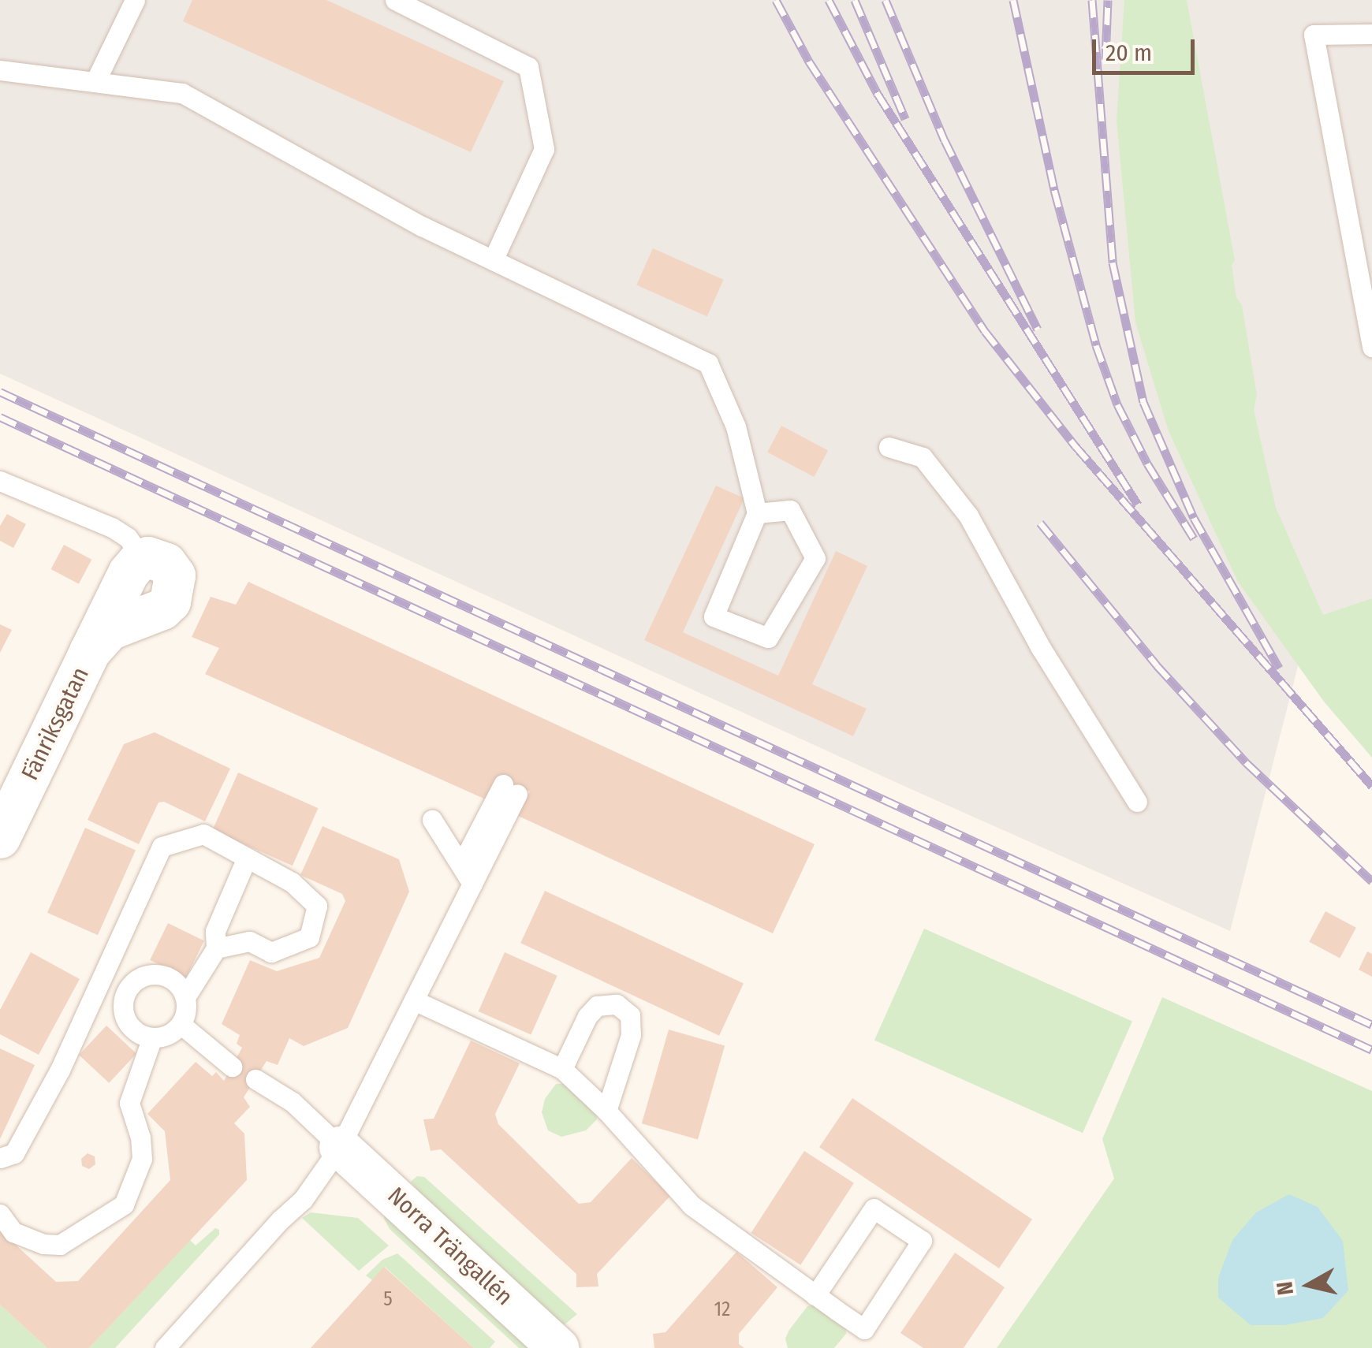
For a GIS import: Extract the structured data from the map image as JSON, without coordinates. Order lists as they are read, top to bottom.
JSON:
{
  "streets": {
    "street": ["Fänriksgatan", "Norra Trängallén"]
  },
  "house_numbers": ["5", "12"],
  "scale_bar": "20 m",
  "north": "left"
}
